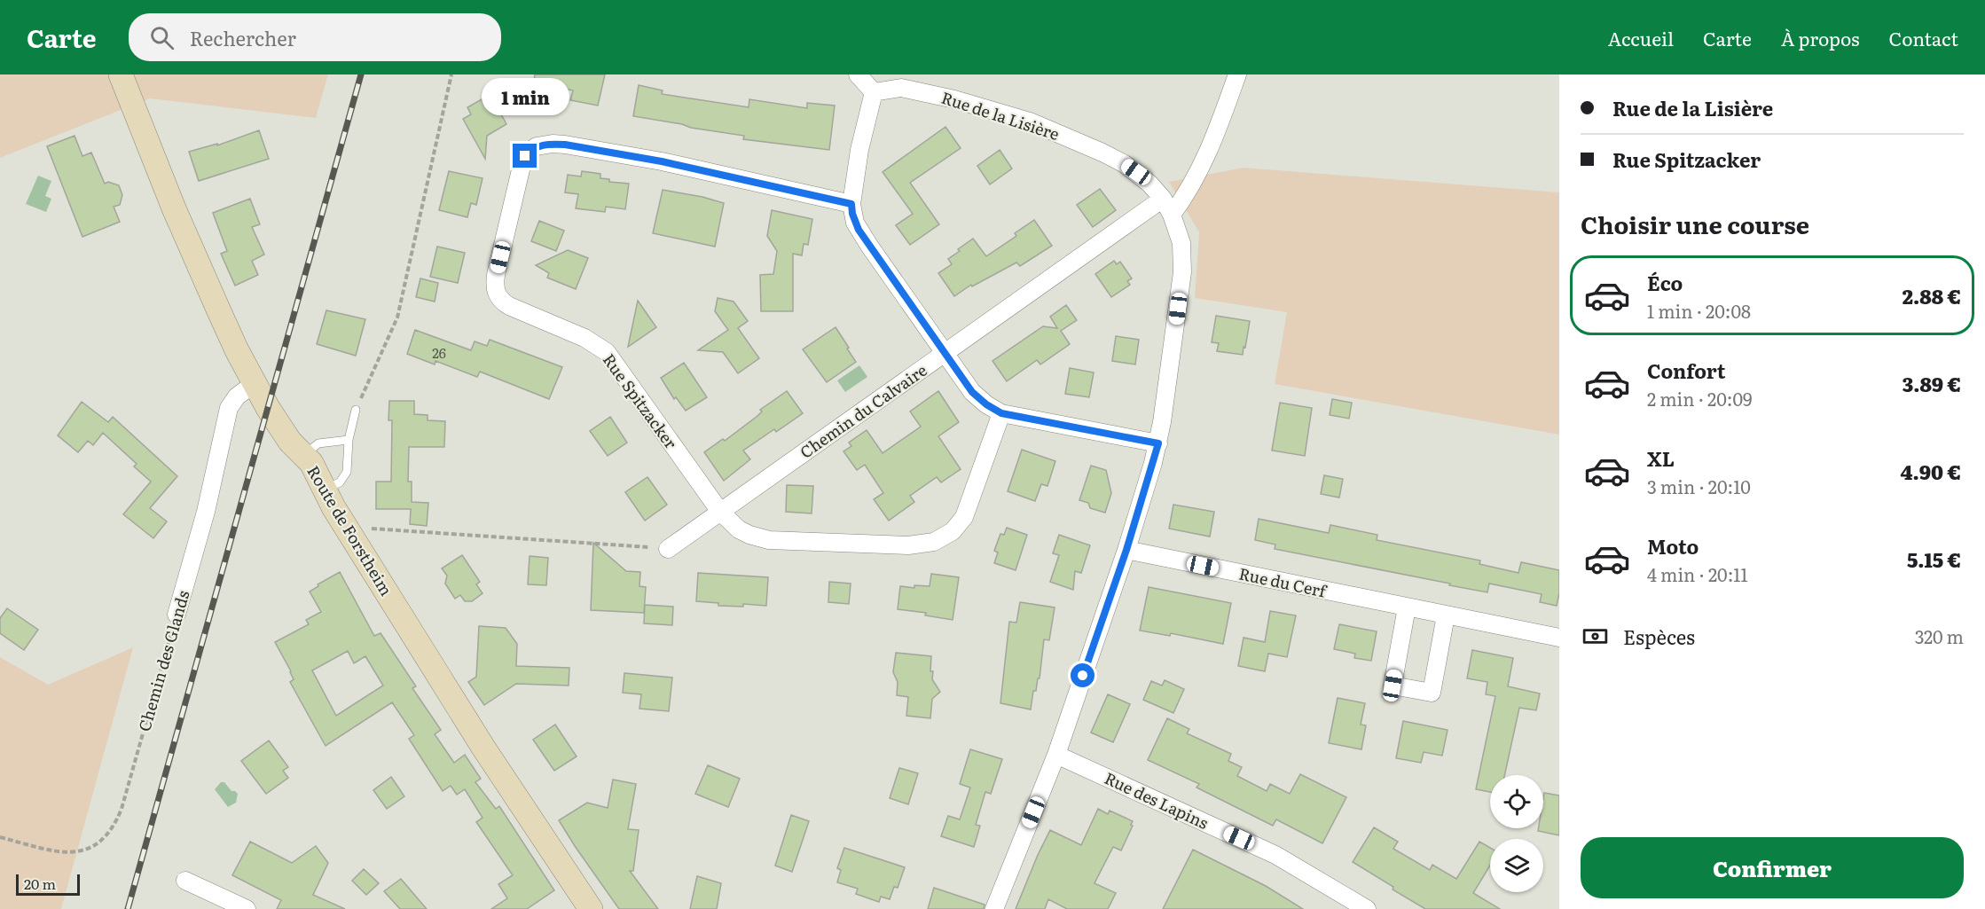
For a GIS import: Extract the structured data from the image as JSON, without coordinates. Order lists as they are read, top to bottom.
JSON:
{
  "streets": {
    "street": [
      "Rue de la Lisière",
      "Rue Spitzacker",
      "Chemin du Calvaire",
      "Route de Forstheim",
      "Rue du Cerf",
      "Chemin des Glands",
      "Rue des Lapins"
    ]
  },
  "crossings": [
    ["Rue de la Lisière", "Chemin du Calvaire"],
    ["Rue de la Lisière", "Rue du Cerf"],
    ["Rue de la Lisière", "Rue des Lapins"],
    ["Rue Spitzacker", "Chemin du Calvaire"],
    ["Route de Forstheim", "Chemin des Glands"]
  ],
  "house_numbers": ["26"],
  "scale_bar": "20 m",
  "page": {
    "header": "Carte",
    "search": "Rechercher",
    "nav": [
      "Accueil",
      "Carte",
      "À propos",
      "Contact"
    ],
    "banner": ["Rue de la Lisière", "Rue Spitzacker"],
    "bubble": "1 min",
    "heading": "Choisir une course",
    "list": [
      {
        "name": "Éco",
        "note": "1 min · 20:08",
        "value": "2.88 €"
      },
      {
        "name": "Confort",
        "note": "2 min · 20:09",
        "value": "3.89 €"
      },
      {
        "name": "XL",
        "note": "3 min · 20:10",
        "value": "4.90 €"
      },
      {
        "name": "Moto",
        "note": "4 min · 20:11",
        "value": "5.15 €"
      }
    ],
    "pay": ["Espèces", "320 m"],
    "buttons": "Confirmer",
    "scale": "20 m"
  }
}
